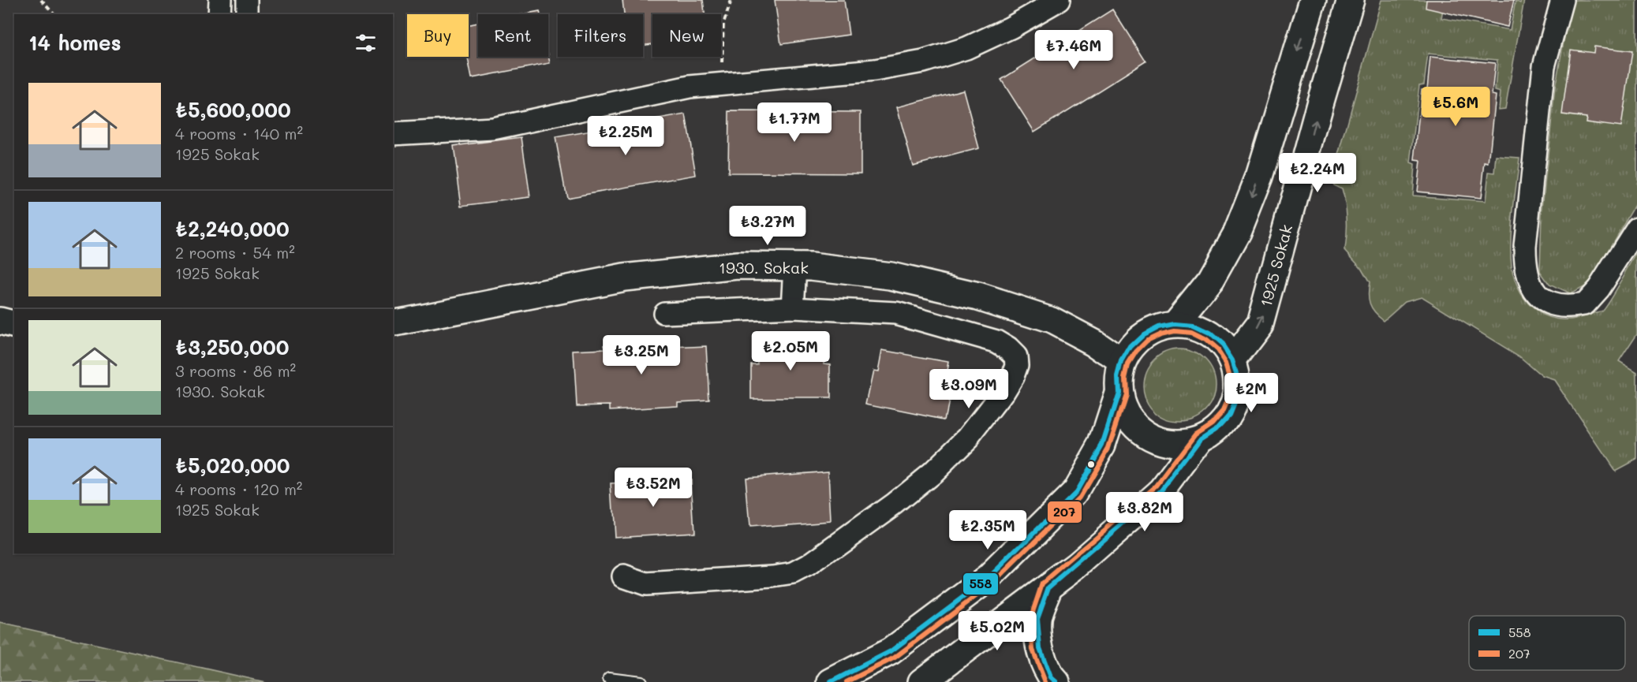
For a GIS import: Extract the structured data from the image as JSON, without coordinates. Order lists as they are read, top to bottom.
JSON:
{
  "streets": {
    "main road": ["1925 Sokak", "1930. Sokak"]
  },
  "crossings": [
    ["1925 Sokak", "1930. Sokak"]
  ],
  "lines": ["transit line 558", "transit line 207"],
  "legend": ["558", "207"],
  "page": {
    "chip": [
      "Buy",
      "Rent",
      "Filters",
      "New"
    ],
    "heading": "14 homes",
    "price": [
      "₺7.46M",
      "₺5.6M",
      "₺1.77M",
      "₺2.25M",
      "₺2.24M",
      "₺3.27M",
      "₺2.05M",
      "₺3.25M",
      "₺3.09M",
      "₺2M",
      "₺3.52M",
      "₺3.82M",
      "₺2.35M",
      "₺5.02M"
    ],
    "list": [
      {
        "name": "₺5,600,000",
        "note": "4 rooms · 140 m² · 1925 Sokak"
      },
      {
        "name": "₺2,240,000",
        "note": "2 rooms · 54 m² · 1925 Sokak"
      },
      {
        "name": "₺3,250,000",
        "note": "3 rooms · 86 m² · 1930. Sokak"
      },
      {
        "name": "₺5,020,000",
        "note": "4 rooms · 120 m² · 1925 Sokak"
      }
    ]
  }
}
